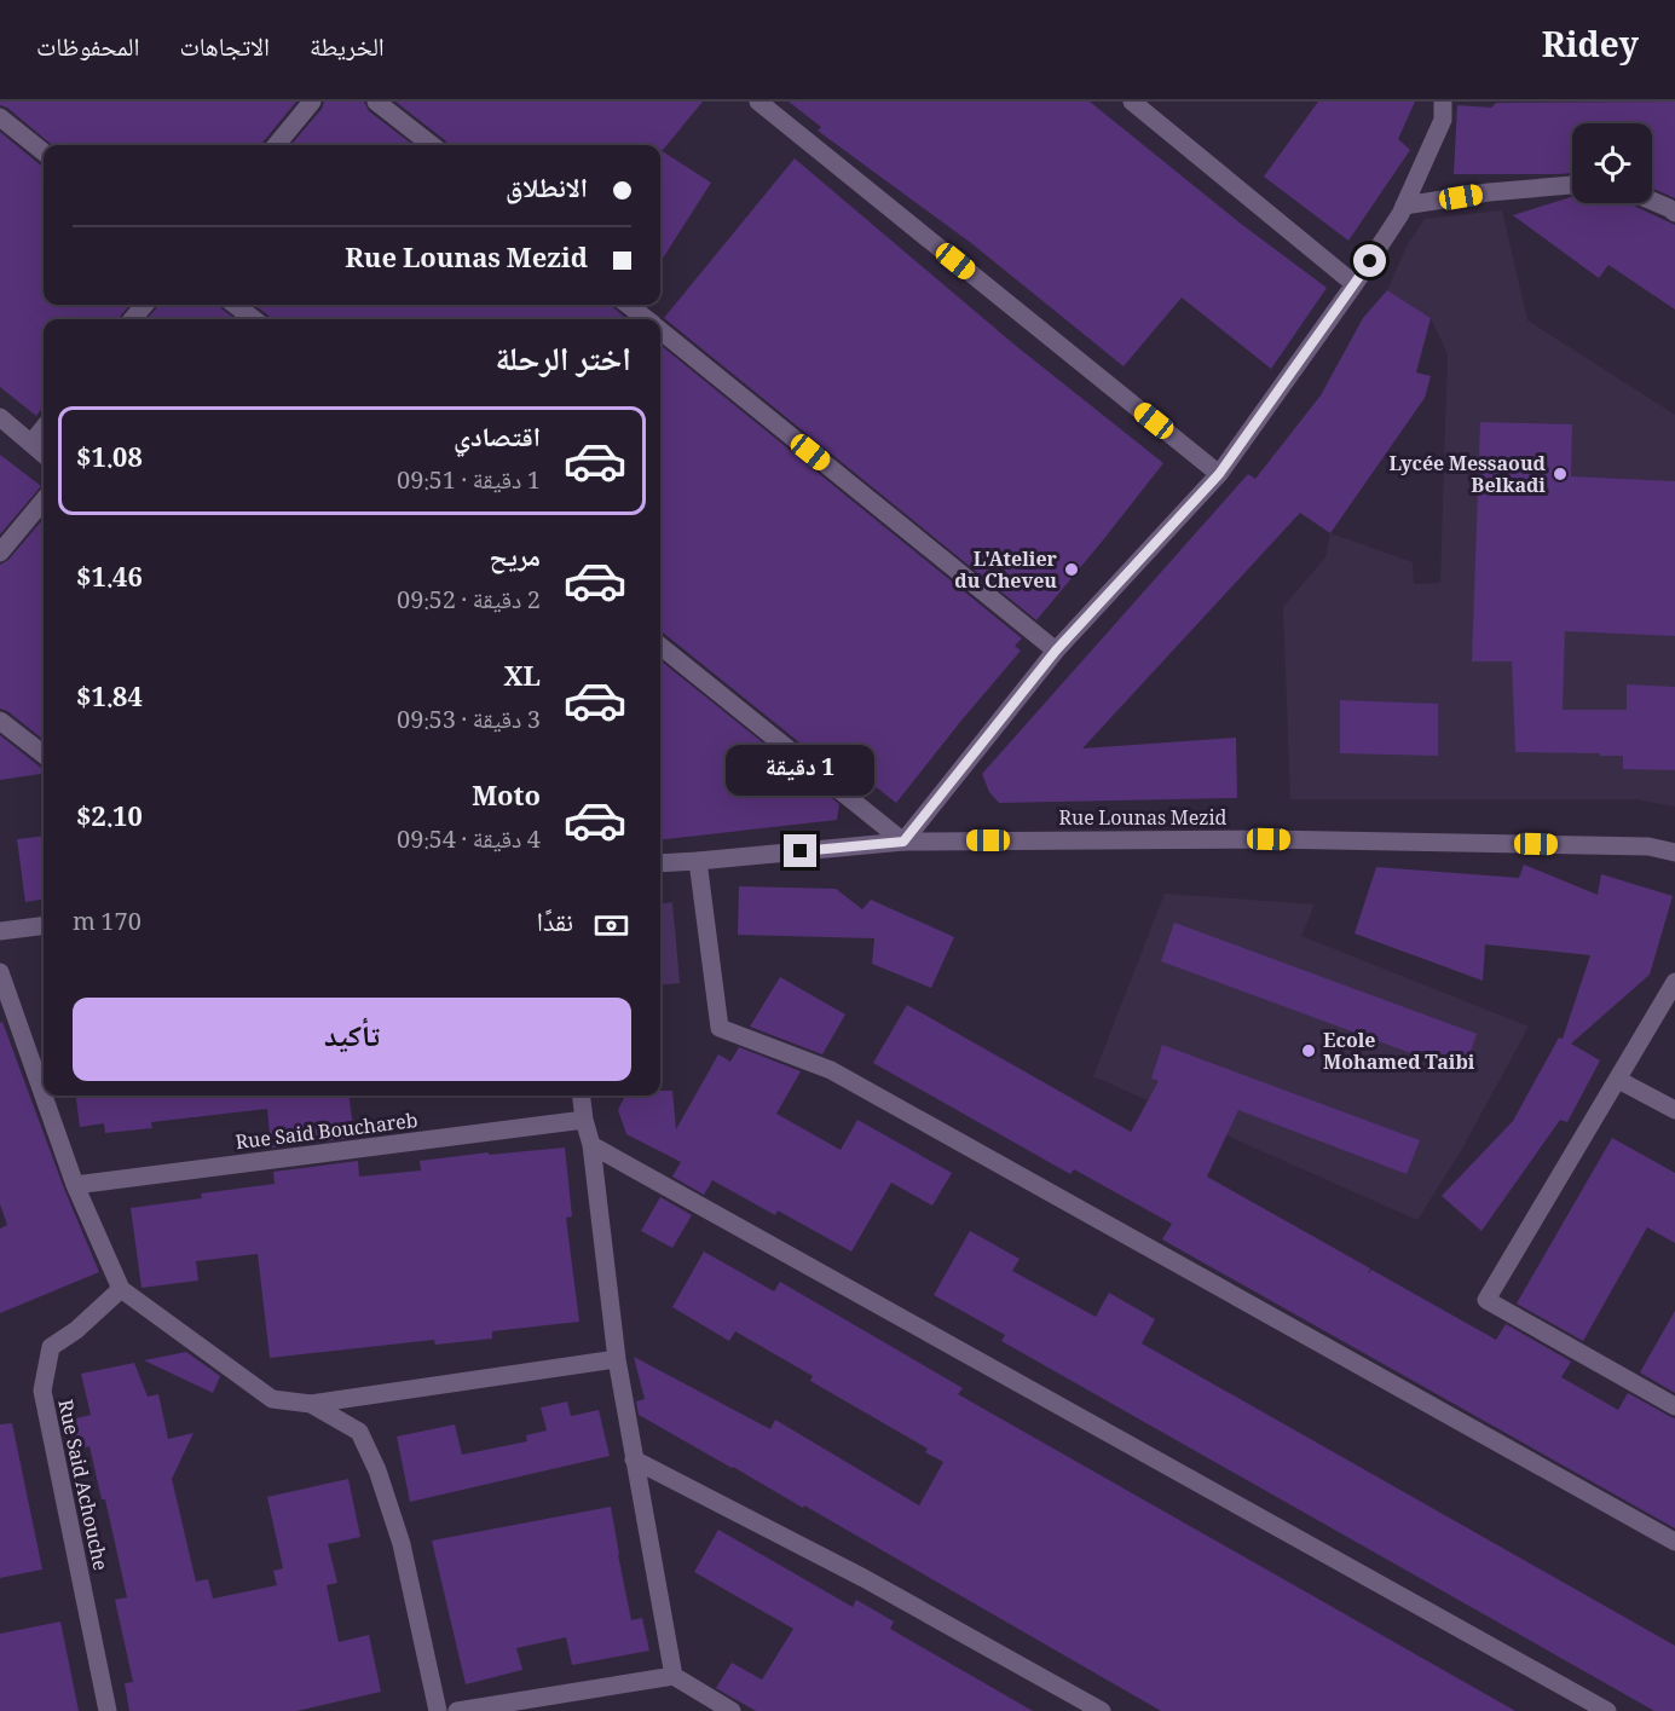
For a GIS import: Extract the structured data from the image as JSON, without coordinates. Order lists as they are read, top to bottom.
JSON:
{
  "streets": {
    "street": ["Rue Lounas Mezid", "Rue Said Bouchareb", "Rue Said Achouche"]
  },
  "places": ["Lycée Messaoud Belkadi", "L'Atelier du Cheveu", "Ecole Mohamed Taibi"],
  "page": {
    "header": "Ridey",
    "nav": ["الخريطة", "الاتجاهات", "المحفوظات"],
    "banner": ["الانطلاق", "Rue Lounas Mezid"],
    "heading": "اختر الرحلة",
    "list": [
      {
        "name": "اقتصادي",
        "note": "1 دقيقة · 09:51",
        "value": "$1.08"
      },
      {
        "name": "مريح",
        "note": "2 دقيقة · 09:52",
        "value": "$1.46"
      },
      {
        "name": "XL",
        "note": "3 دقيقة · 09:53",
        "value": "$1.84"
      },
      {
        "name": "Moto",
        "note": "4 دقيقة · 09:54",
        "value": "$2.10"
      }
    ],
    "bubble": "1 دقيقة",
    "pay": ["نقدًا", "170 m"],
    "buttons": "تأكيد"
  }
}
